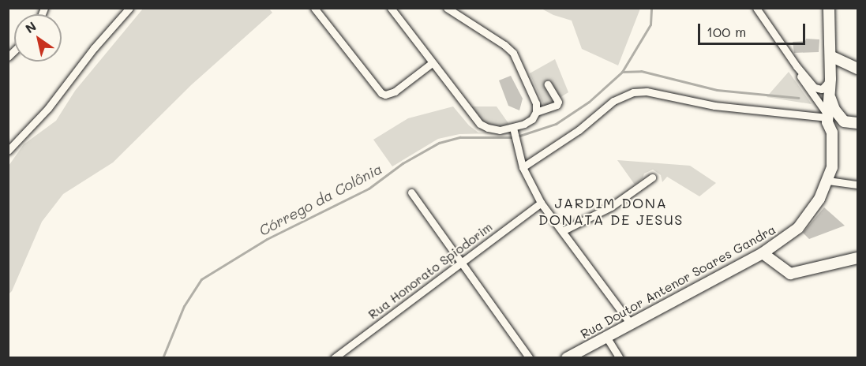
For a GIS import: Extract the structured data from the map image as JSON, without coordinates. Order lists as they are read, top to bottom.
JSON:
{
  "streets": {
    "main road": ["Rua Doutor Antenor Soares Gandra"],
    "street": ["Rua Honorato Spiodorim"]
  },
  "districts": ["JARDIM DONA DONATA DE JESUS"],
  "water": ["Córrego da Colônia"],
  "scale_bar": "100 m",
  "north": "top left"
}
